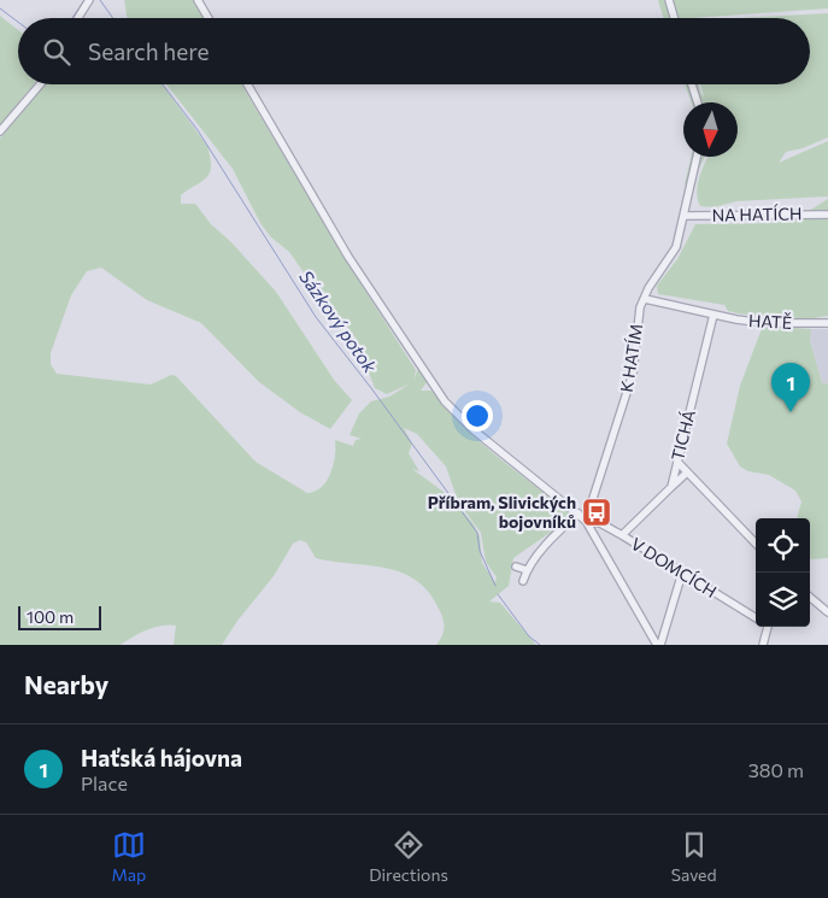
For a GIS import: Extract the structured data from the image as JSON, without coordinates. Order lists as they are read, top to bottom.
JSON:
{
  "streets": {
    "street": [
      "NA HATÍCH",
      "HATĚ",
      "K HATÍM",
      "TICHÁ",
      "V DOMCÍCH"
    ]
  },
  "crossings": [
    ["NA HATÍCH", "K HATÍM"],
    ["HATĚ", "TICHÁ"],
    ["K HATÍM", "V DOMCÍCH"]
  ],
  "water": ["Sázkový potok"],
  "places": {
    "bus stop": ["Příbram, Slivických bojovníků"]
  },
  "scale_bar": "100 m",
  "north": "bottom",
  "page": {
    "search": "Search here",
    "pins": "1",
    "scale": "100 m",
    "heading": "Nearby",
    "list": [
      {
        "mark": "1",
        "name": "Haťská hájovna",
        "note": "Place",
        "value": "380 m"
      }
    ],
    "nav": ["Map", "Directions", "Saved"]
  }
}
